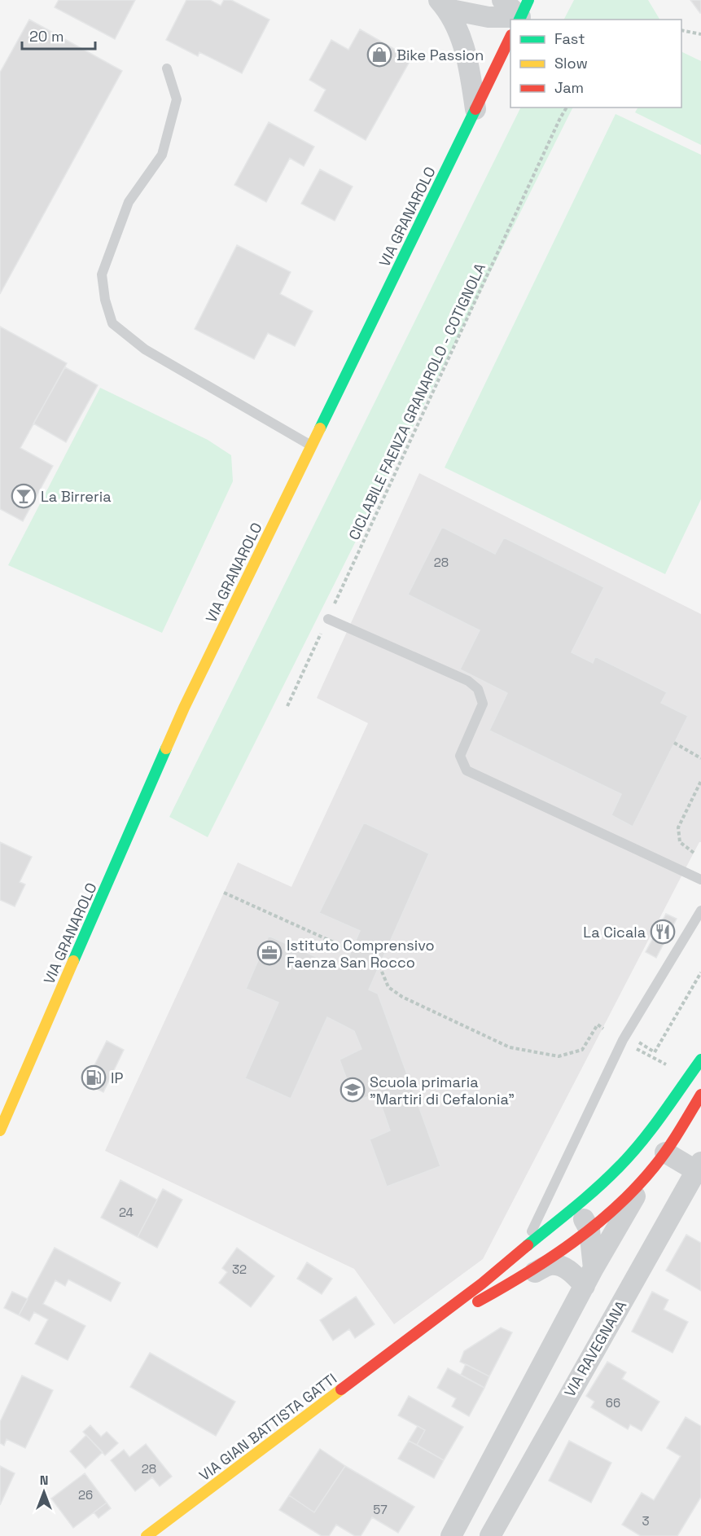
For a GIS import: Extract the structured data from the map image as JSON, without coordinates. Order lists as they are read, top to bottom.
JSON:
{
  "streets": {
    "main road": ["VIA GRANAROLO", "VIA GIAN BATTISTA GATTI"],
    "street": ["VIA RAVEGNANA"],
    "path": ["CICLABILE FAENZA GRANAROLO - COTIGNOLA"]
  },
  "places": {
    "shop": ["Bike Passion"],
    "bar": ["La Birreria"],
    "restaurant": ["La Cicala"],
    "office": ["Istituto Comprensivo Faenza San Rocco"],
    "fuel station": ["IP"],
    "school or university": ["Scuola primaria \"Martiri di Cefalonia\""]
  },
  "house_numbers": [
    "28",
    "24",
    "32",
    "66",
    "28",
    "26",
    "57",
    "3"
  ],
  "legend": ["Fast", "Slow", "Jam"],
  "scale_bar": "20 m",
  "north": "top"
}
